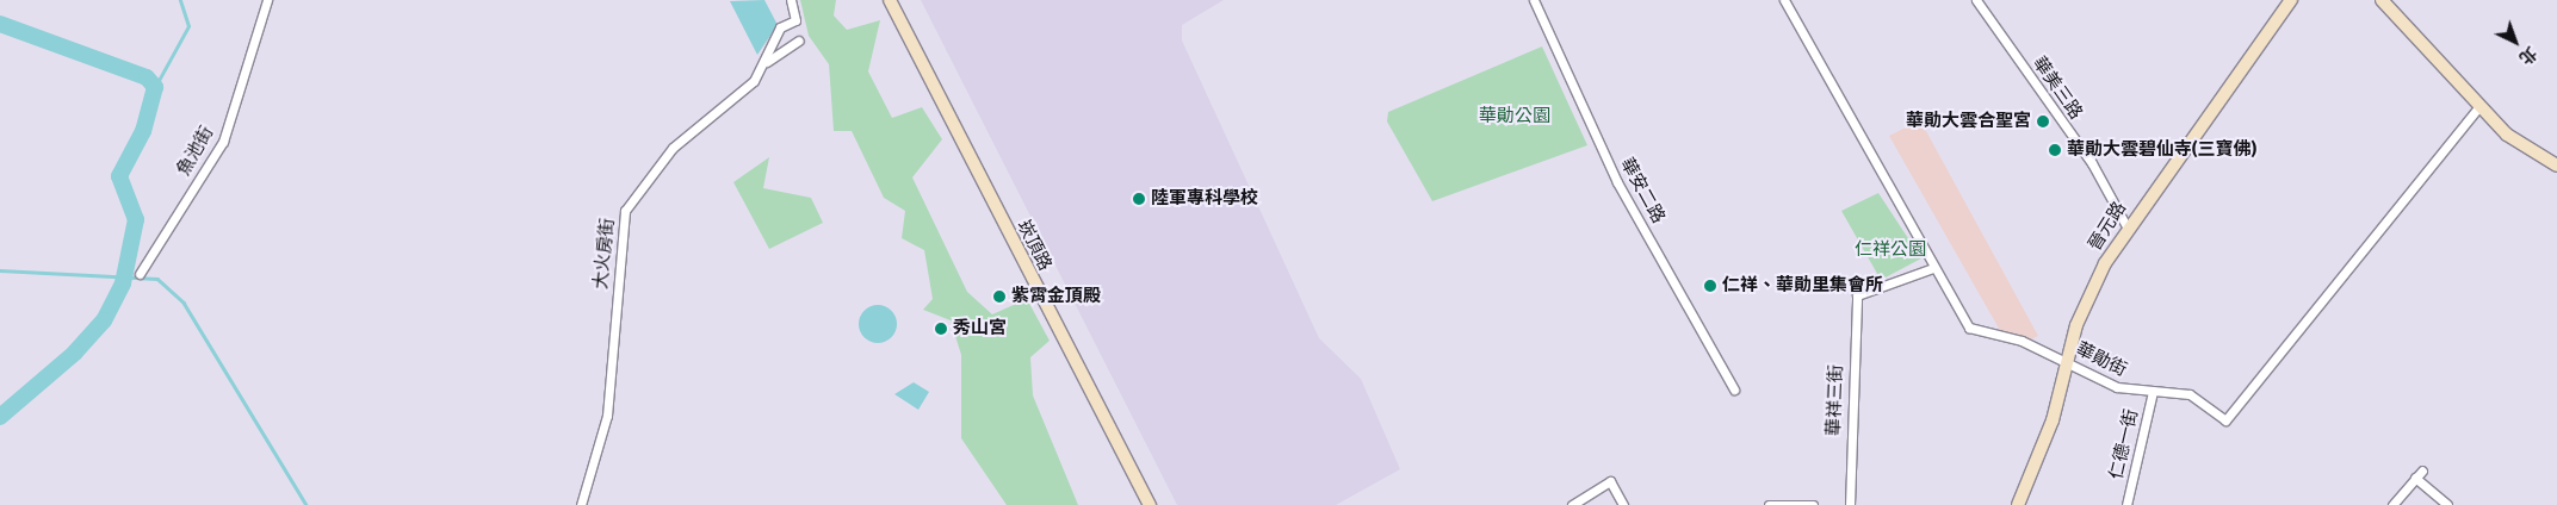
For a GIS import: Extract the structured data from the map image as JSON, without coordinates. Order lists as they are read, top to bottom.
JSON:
{
  "streets": {
    "street": [
      "華美三路",
      "魚池街",
      "華安二路",
      "晉元路",
      "崁頂路",
      "大火房街",
      "華勛街",
      "華祥三街",
      "仁德一街"
    ]
  },
  "crossings": [
    ["華美三路", "晉元路"],
    ["晉元路", "華勛街"],
    ["華勛街", "華祥三街"],
    ["華勛街", "仁德一街"]
  ],
  "parks": ["華勛公園", "仁祥公園"],
  "places": [
    "華勛大雲合聖宮",
    "華勛大雲碧仙寺(三寶佛)",
    "陸軍專科學校",
    "仁祥、華勛里集會所",
    "紫霄金頂殿",
    "秀山宮"
  ],
  "north": "bottom right"
}
